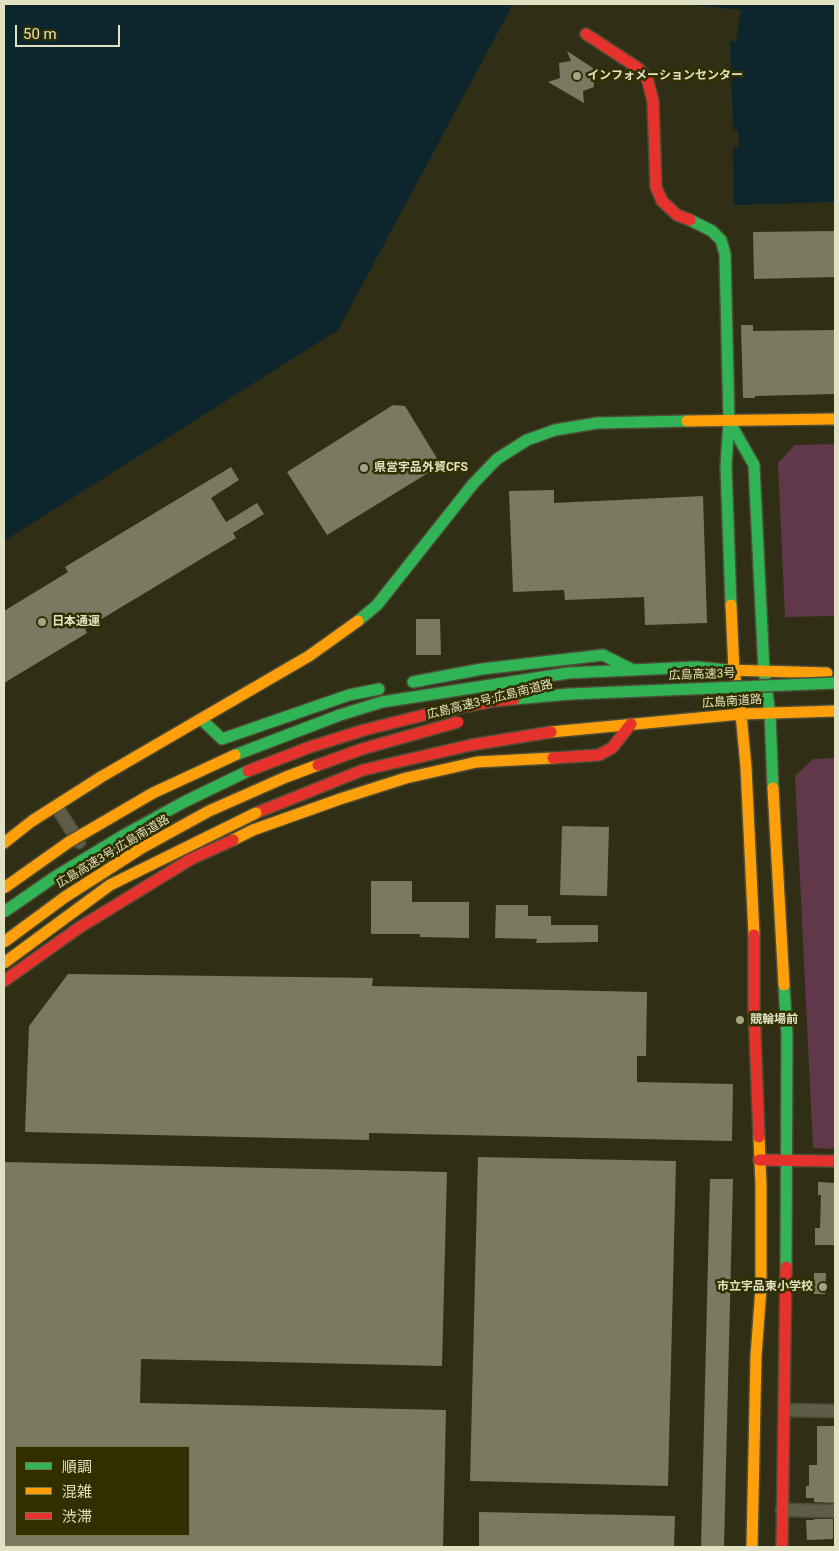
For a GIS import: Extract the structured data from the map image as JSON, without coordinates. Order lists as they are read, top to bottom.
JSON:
{
  "streets": {
    "main road": ["広島高速3号", "広島高速3号;広島南道路", "広島南道路"]
  },
  "crossings": [
    ["広島高速3号", "広島高速3号;広島南道路"]
  ],
  "places": [
    "インフォメーションセンター",
    "県営宇品外貿CFS",
    "日本通運",
    "競輪場前",
    "市立宇品東小学校"
  ],
  "legend": ["順調", "混雑", "渋滞"],
  "scale_bar": "50 m"
}
